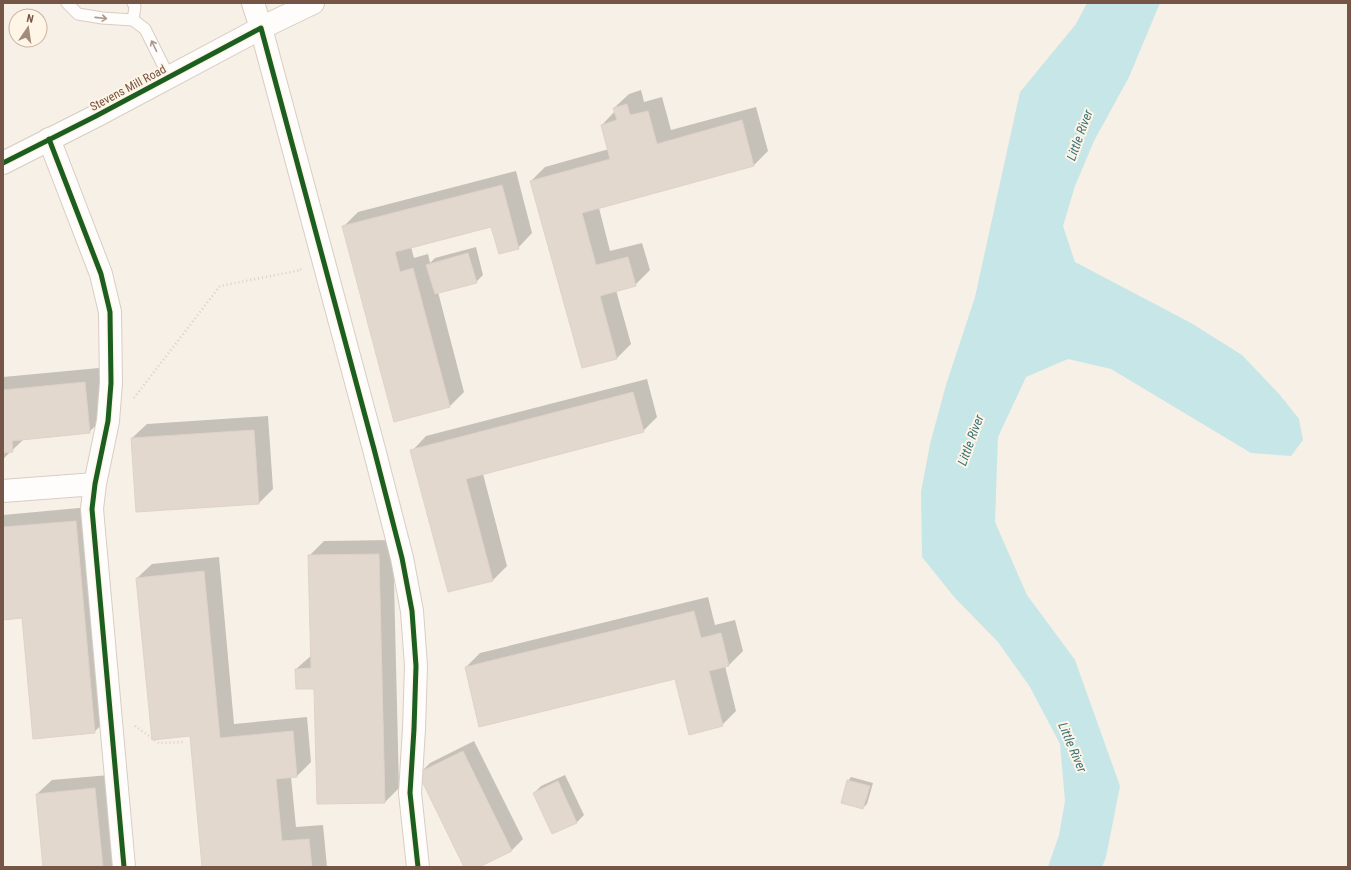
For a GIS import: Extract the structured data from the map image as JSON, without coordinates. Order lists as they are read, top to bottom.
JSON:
{
  "streets": {
    "street": ["Stevens Mill Road"]
  },
  "water": ["Little River"],
  "north": "top"
}
